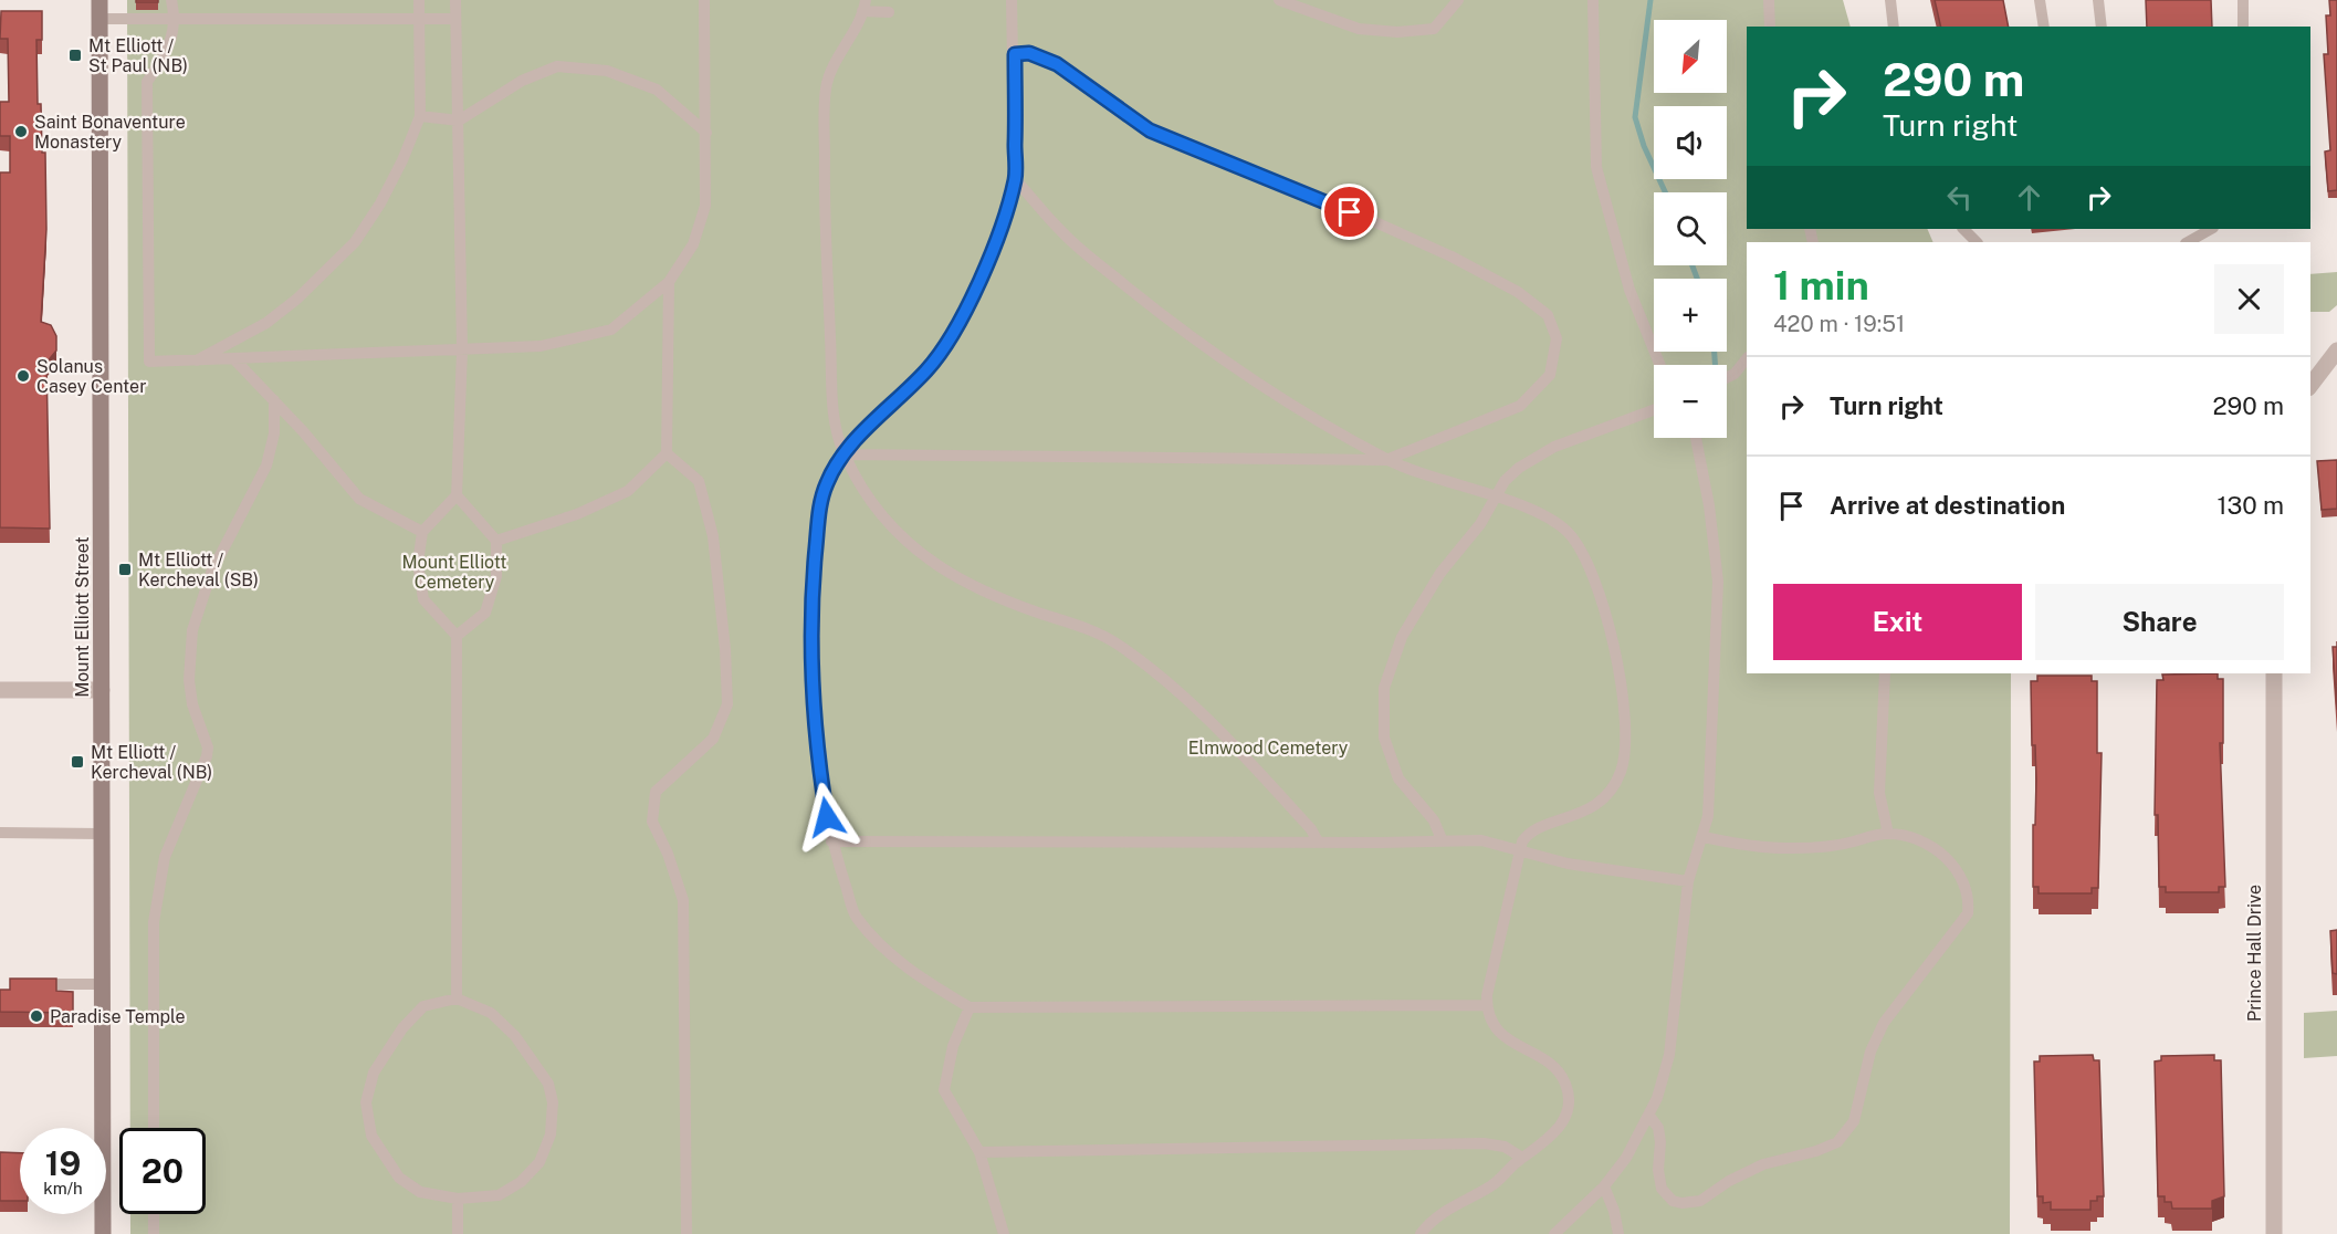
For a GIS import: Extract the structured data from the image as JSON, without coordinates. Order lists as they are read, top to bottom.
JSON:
{
  "streets": {
    "main road": ["Mount Elliott Street"],
    "street": ["Prince Hall Drive"]
  },
  "parks": ["Mount Elliott Cemetery", "Elmwood Cemetery"],
  "places": {
    "transit": ["Mt Elliott / St Paul (NB)", "Mt Elliott / Kercheval (SB)", "Mt Elliott / Kercheval (NB)"],
    "other": ["Saint Bonaventure Monastery", "Solanus Casey Center", "Paradise Temple"]
  },
  "north": "bottom left",
  "page": {
    "map_buttons": ["+", "−"],
    "turn": ["290 m", "Turn right"],
    "heading": ["1 min", "420 m · 19:51"],
    "list": [
      {
        "name": "Turn right",
        "value": "290 m"
      },
      {
        "name": "Arrive at destination",
        "value": "130 m"
      }
    ],
    "buttons": ["Exit", "Share"],
    "speed": "19 km/h",
    "limit": "20"
  }
}
